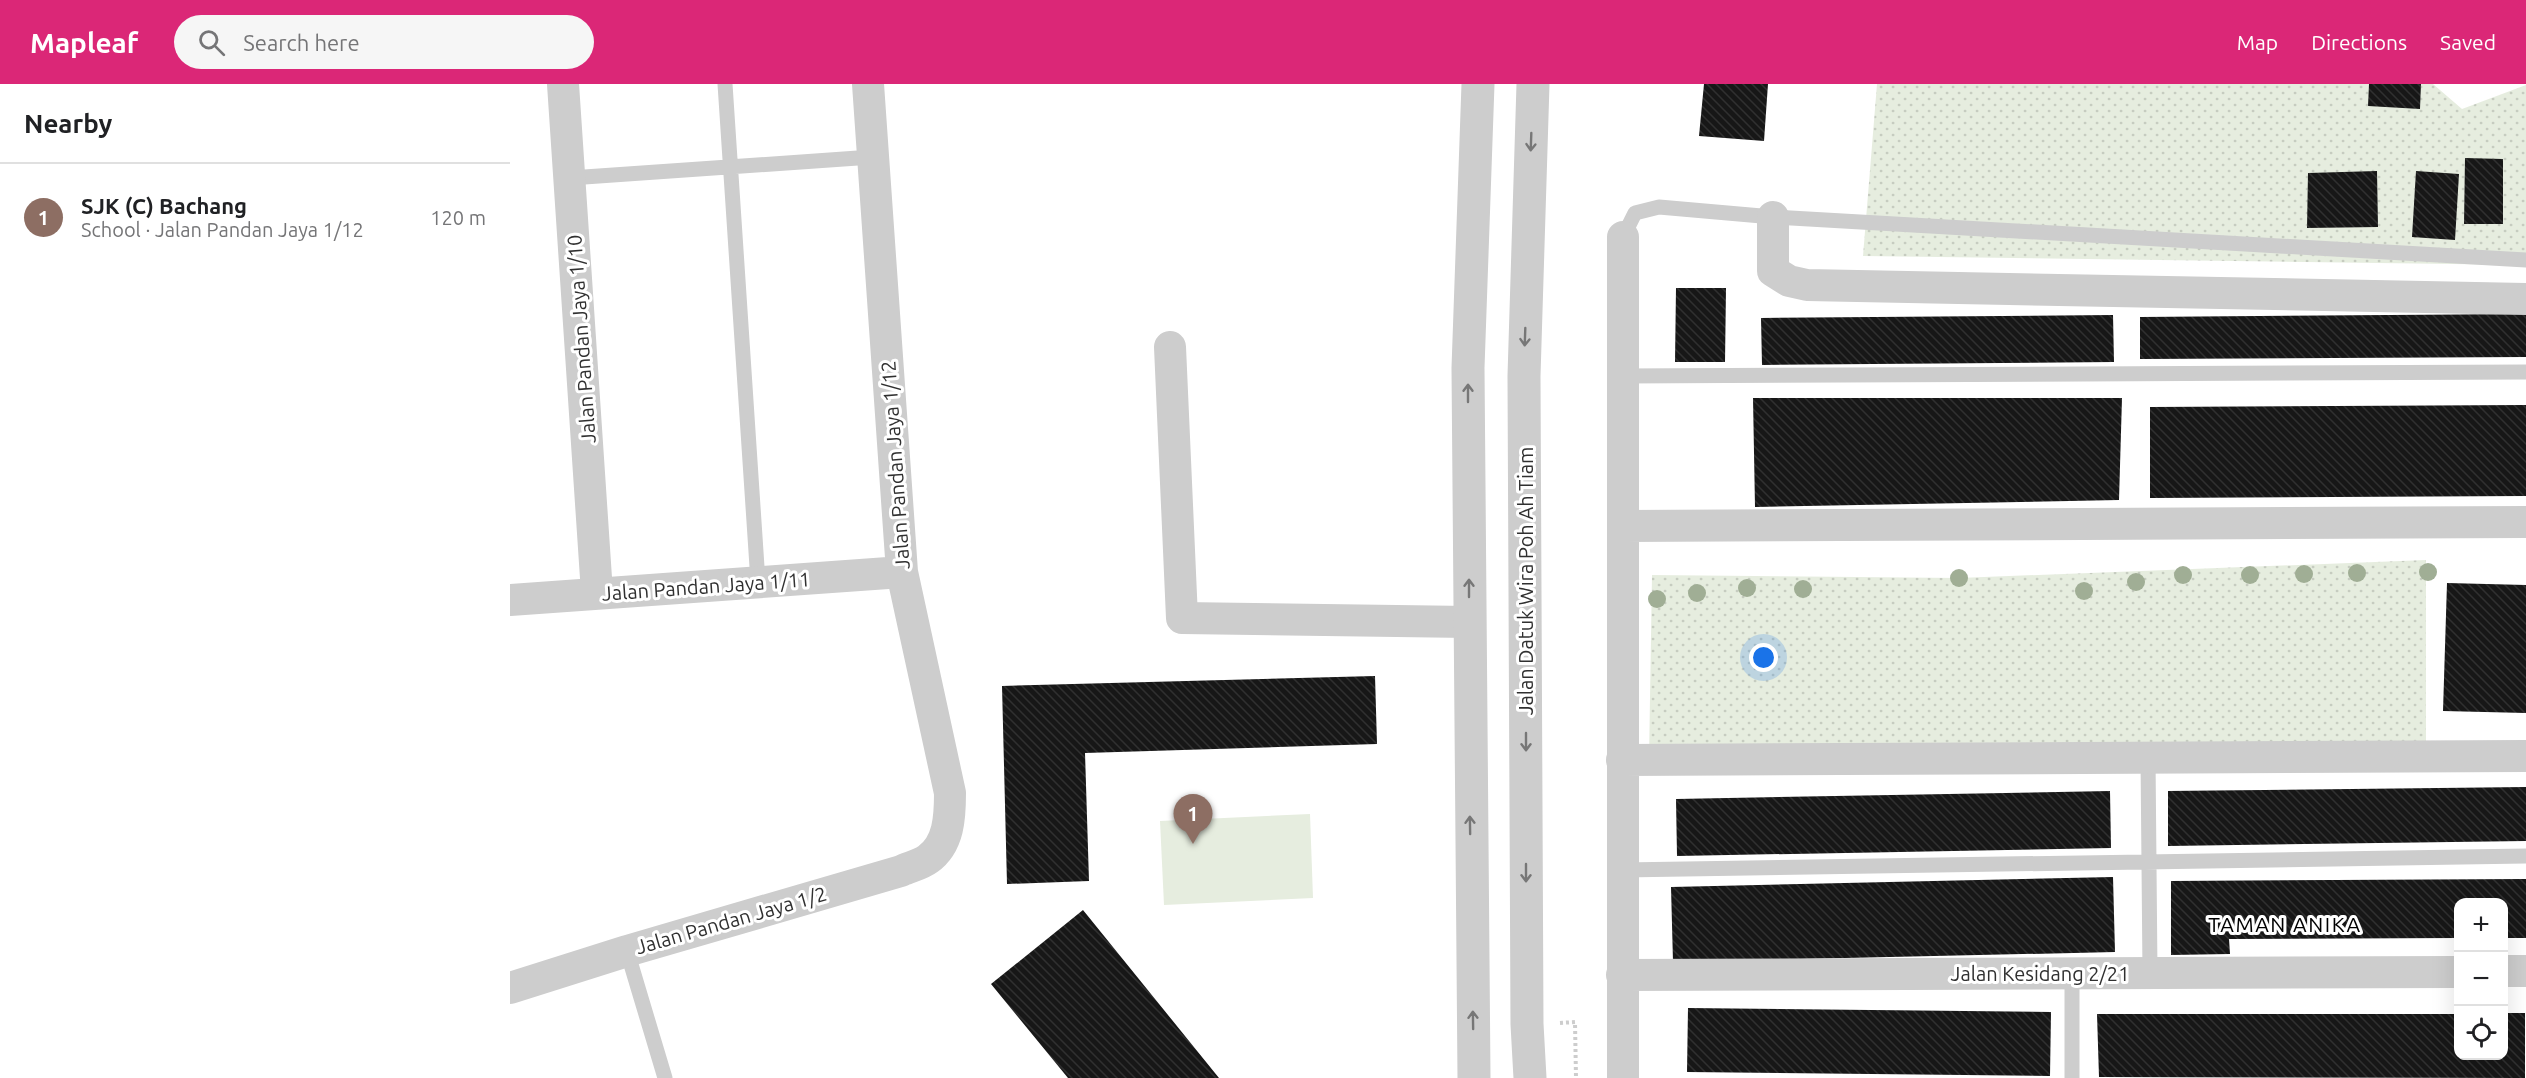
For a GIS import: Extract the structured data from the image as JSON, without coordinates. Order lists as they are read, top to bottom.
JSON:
{
  "streets": {
    "street": [
      "Jalan Pandan Jaya 1/10",
      "Jalan Pandan Jaya 1/12",
      "Jalan Datuk Wira Poh Ah Tiam",
      "Jalan Pandan Jaya 1/11",
      "Jalan Pandan Jaya 1/2",
      "Jalan Kesidang 2/21"
    ]
  },
  "crossings": [
    ["Jalan Pandan Jaya 1/10", "Jalan Pandan Jaya 1/11"],
    ["Jalan Pandan Jaya 1/12", "Jalan Pandan Jaya 1/11"],
    ["Jalan Pandan Jaya 1/12", "Jalan Pandan Jaya 1/2"]
  ],
  "districts": ["TAMAN ANIKA"],
  "page": {
    "header": "Mapleaf",
    "search": "Search here",
    "nav": ["Map", "Directions", "Saved"],
    "heading": "Nearby",
    "list": [
      {
        "mark": "1",
        "name": "SJK (C) Bachang",
        "note": "School · Jalan Pandan Jaya 1/12",
        "value": "120 m"
      }
    ],
    "pins": "1",
    "map_buttons": ["+", "−"]
  }
}
